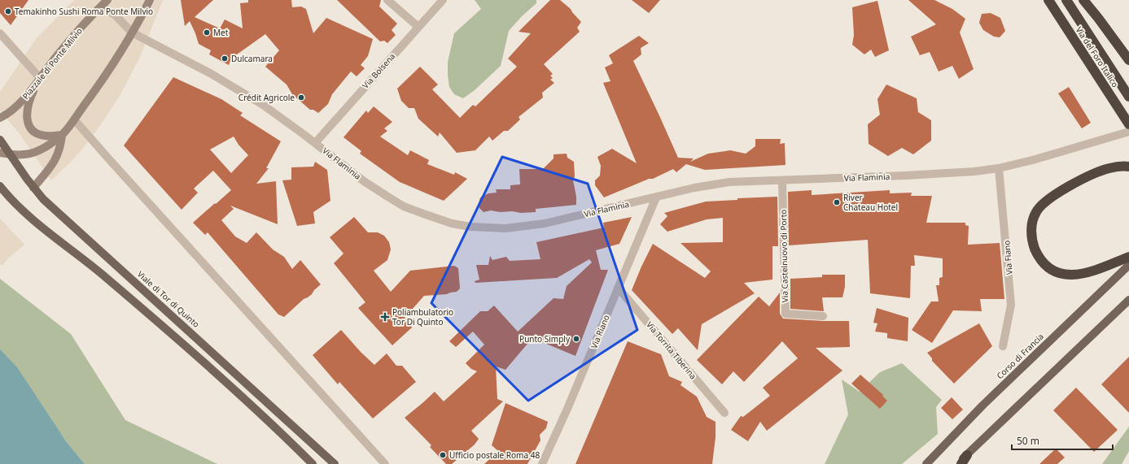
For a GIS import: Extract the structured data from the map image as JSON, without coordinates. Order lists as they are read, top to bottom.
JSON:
{
  "streets": {
    "highway": ["Via del Foro Italico"],
    "main road": ["Viale di Tor di Quinto", "Corso di Francia"],
    "street": [
      "Piazzale di Ponte Milvio",
      "Via Bolsena",
      "Via Flaminia",
      "Via Castelnuovo di Porto",
      "Via Fiano",
      "Via Riano",
      "Via Torrita Tiberina"
    ]
  },
  "crossings": [
    ["Via Bolsena", "Via Flaminia"],
    ["Via Flaminia", "Via Castelnuovo di Porto"],
    ["Via Flaminia", "Via Fiano"],
    ["Via Flaminia", "Via Riano"],
    ["Via Riano", "Via Torrita Tiberina"]
  ],
  "places": {
    "other": [
      "Temakinho Sushi Roma Ponte Milvio",
      "Met",
      "Dulcamara",
      "Crédit Agricole",
      "River Chateau Hotel",
      "Punto Simply",
      "Ufficio postale Roma 48"
    ],
    "health": ["Poliambulatorio Tor Di Quinto"]
  },
  "scale_bar": "50 m"
}
